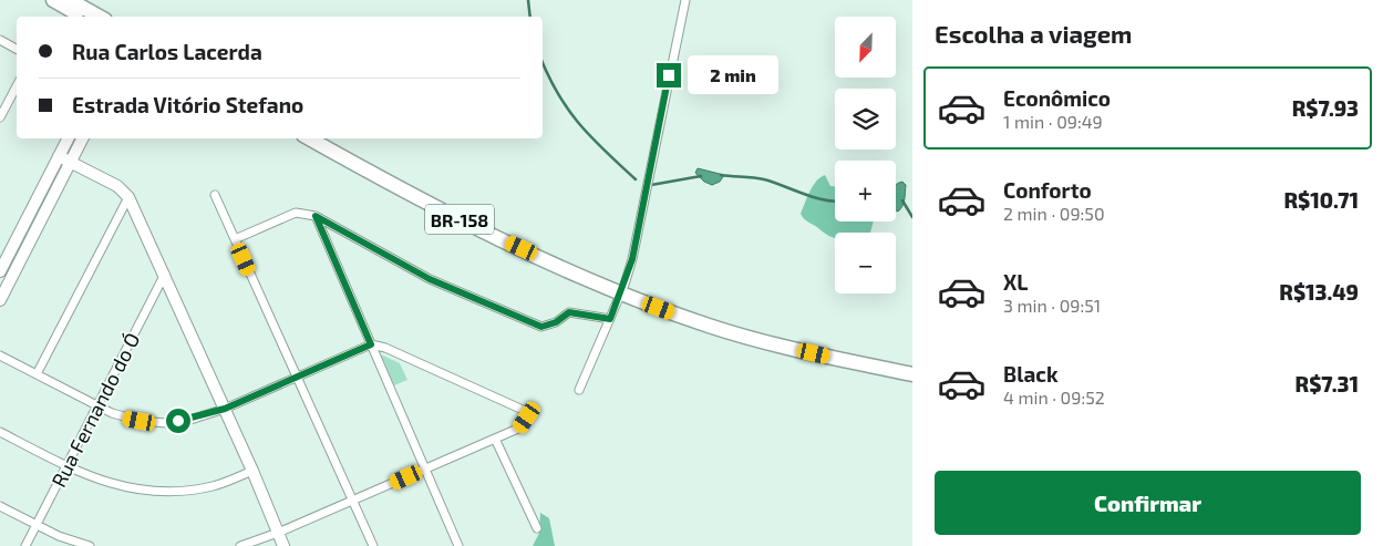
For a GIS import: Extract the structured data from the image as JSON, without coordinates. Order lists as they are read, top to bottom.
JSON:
{
  "streets": {
    "highway": ["BR-158"],
    "street": ["Rua Fernando do Ó"]
  },
  "north": "bottom left",
  "page": {
    "heading": "Escolha a viagem",
    "map_buttons": ["+", "−"],
    "banner": ["Rua Carlos Lacerda", "Estrada Vitório Stefano"],
    "bubble": "2 min",
    "list": [
      {
        "name": "Econômico",
        "note": "1 min · 09:49",
        "value": "R$7.93"
      },
      {
        "name": "Conforto",
        "note": "2 min · 09:50",
        "value": "R$10.71"
      },
      {
        "name": "XL",
        "note": "3 min · 09:51",
        "value": "R$13.49"
      },
      {
        "name": "Black",
        "note": "4 min · 09:52",
        "value": "R$7.31"
      }
    ],
    "buttons": "Confirmar"
  }
}
